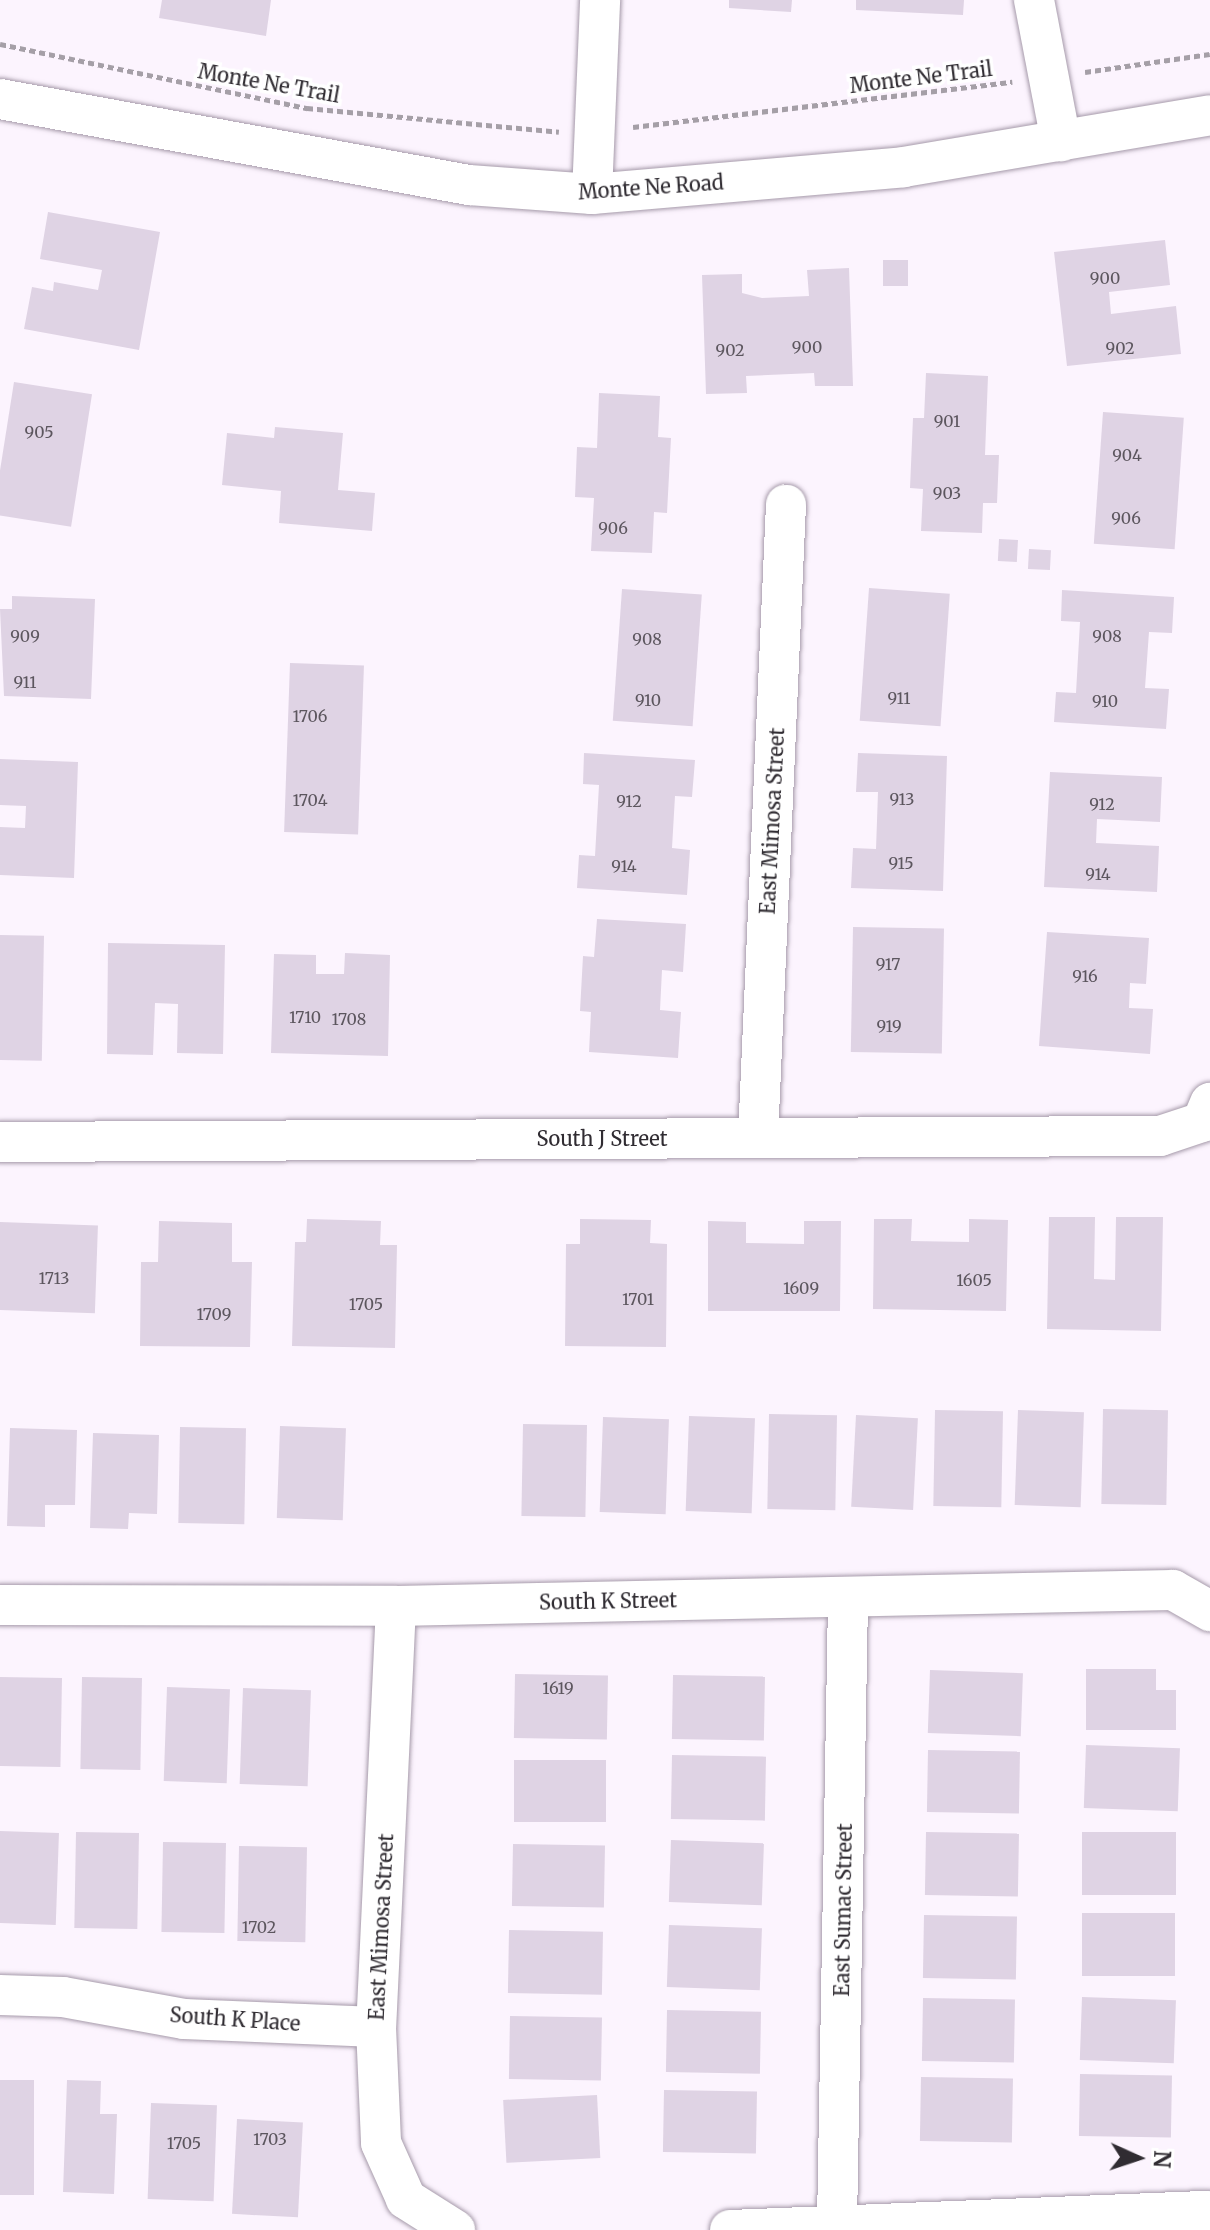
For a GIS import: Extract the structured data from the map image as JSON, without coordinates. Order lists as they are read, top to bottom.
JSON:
{
  "streets": {
    "street": [
      "Monte Ne Road",
      "East Mimosa Street",
      "South J Street",
      "South K Street",
      "East Sumac Street",
      "South K Place"
    ],
    "path": ["Monte Ne Trail"]
  },
  "crossings": [
    ["East Mimosa Street", "South J Street"],
    ["East Mimosa Street", "South K Street"],
    ["East Mimosa Street", "South K Place"],
    ["South K Street", "East Sumac Street"]
  ],
  "house_numbers": [
    "900",
    "900",
    "902",
    "902",
    "901",
    "905",
    "904",
    "903",
    "906",
    "906",
    "909",
    "908",
    "908",
    "911",
    "911",
    "910",
    "910",
    "1706",
    "913",
    "1704",
    "912",
    "912",
    "915",
    "914",
    "914",
    "917",
    "916",
    "1710",
    "1708",
    "919",
    "1713",
    "1605",
    "1609",
    "1701",
    "1705",
    "1709",
    "1619",
    "1702",
    "1703",
    "1705"
  ],
  "north": "right"
}
